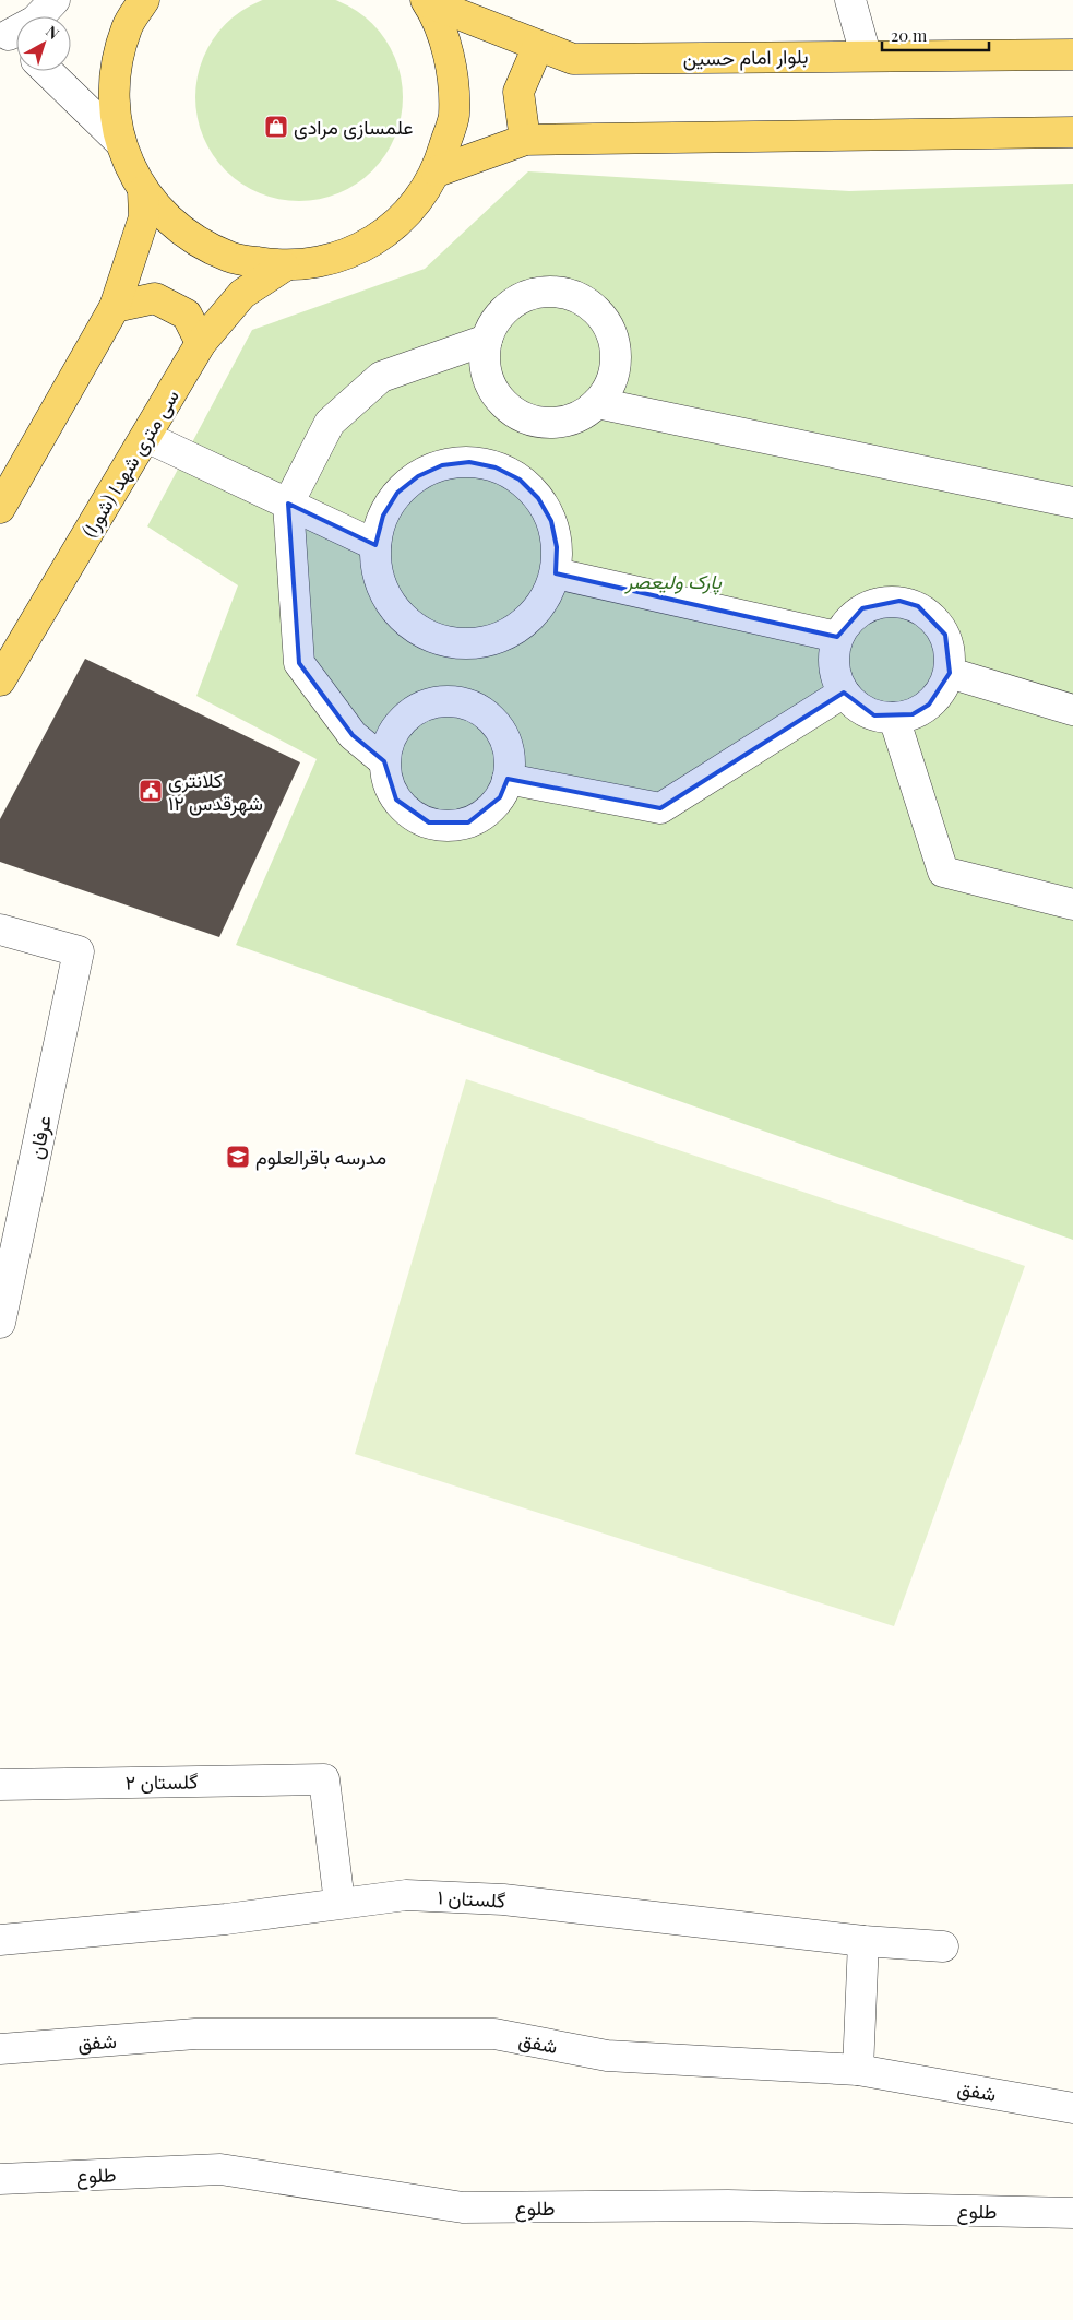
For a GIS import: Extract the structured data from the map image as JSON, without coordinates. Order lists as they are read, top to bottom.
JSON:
{
  "streets": {
    "main road": ["بلوار امام حسین", "سی متری شهدا (شورا)"],
    "street": [
      "عرفان",
      "گلستان ۲",
      "گلستان ۱",
      "شفق",
      "طلوع"
    ]
  },
  "crossings": [
    ["گلستان ۲", "گلستان ۱"]
  ],
  "parks": ["پارک ولیعصر"],
  "places": {
    "shop": ["علمسازی مرادی"],
    "public building": ["کلانتری ۱۲ شهرقدس"],
    "school or university": ["مدرسه باقرالعلوم"]
  },
  "scale_bar": "20 m",
  "north": "top right"
}
